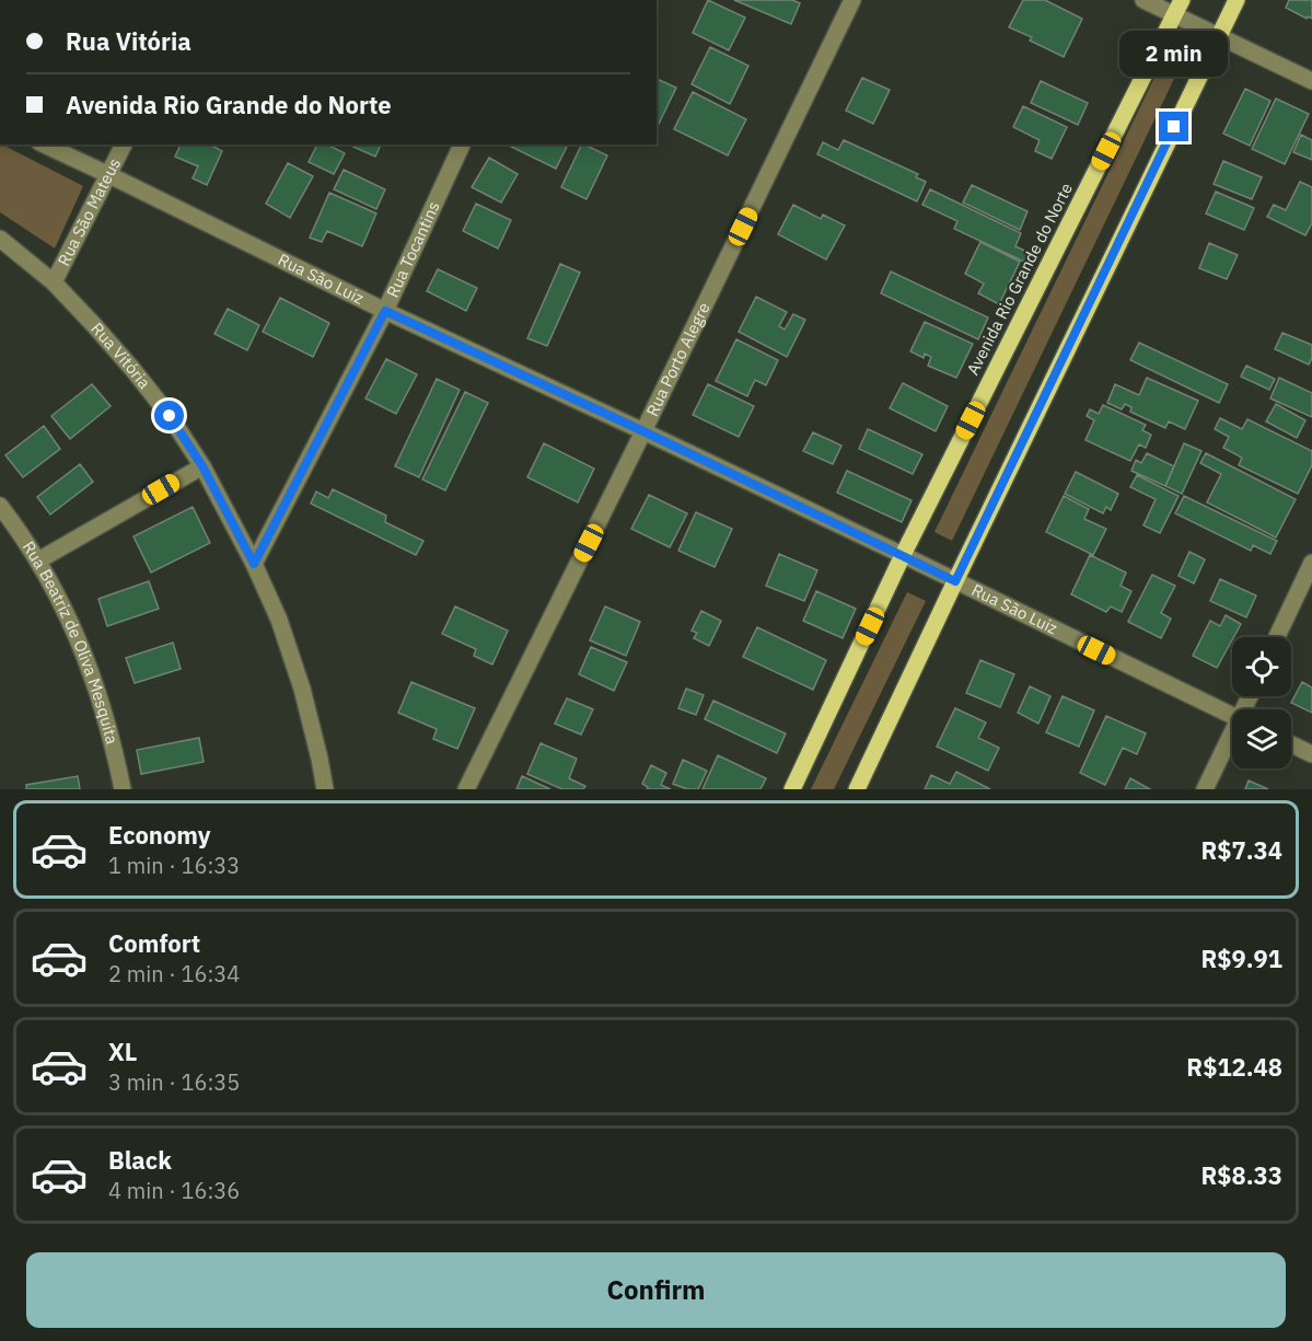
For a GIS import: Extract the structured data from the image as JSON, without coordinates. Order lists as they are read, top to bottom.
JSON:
{
  "streets": {
    "main road": ["Avenida Rio Grande do Norte"],
    "street": [
      "Rua São Mateus",
      "Rua Tocantins",
      "Rua São Luiz",
      "Rua Vitória",
      "Rua Porto Alegre",
      "Rua Beatriz de Oliva Mesquita"
    ]
  },
  "crossings": [
    ["Rua São Mateus", "Rua São Luiz"],
    ["Rua São Mateus", "Rua Vitória"],
    ["Rua Tocantins", "Rua São Luiz"],
    ["Rua Tocantins", "Rua Vitória"],
    ["Rua São Luiz", "Avenida Rio Grande do Norte"],
    ["Rua São Luiz", "Rua Porto Alegre"]
  ],
  "page": {
    "banner": ["Rua Vitória", "Avenida Rio Grande do Norte"],
    "bubble": "2 min",
    "list": [
      {
        "name": "Economy",
        "note": "1 min · 16:33",
        "value": "R$7.34"
      },
      {
        "name": "Comfort",
        "note": "2 min · 16:34",
        "value": "R$9.91"
      },
      {
        "name": "XL",
        "note": "3 min · 16:35",
        "value": "R$12.48"
      },
      {
        "name": "Black",
        "note": "4 min · 16:36",
        "value": "R$8.33"
      }
    ],
    "buttons": "Confirm"
  }
}
